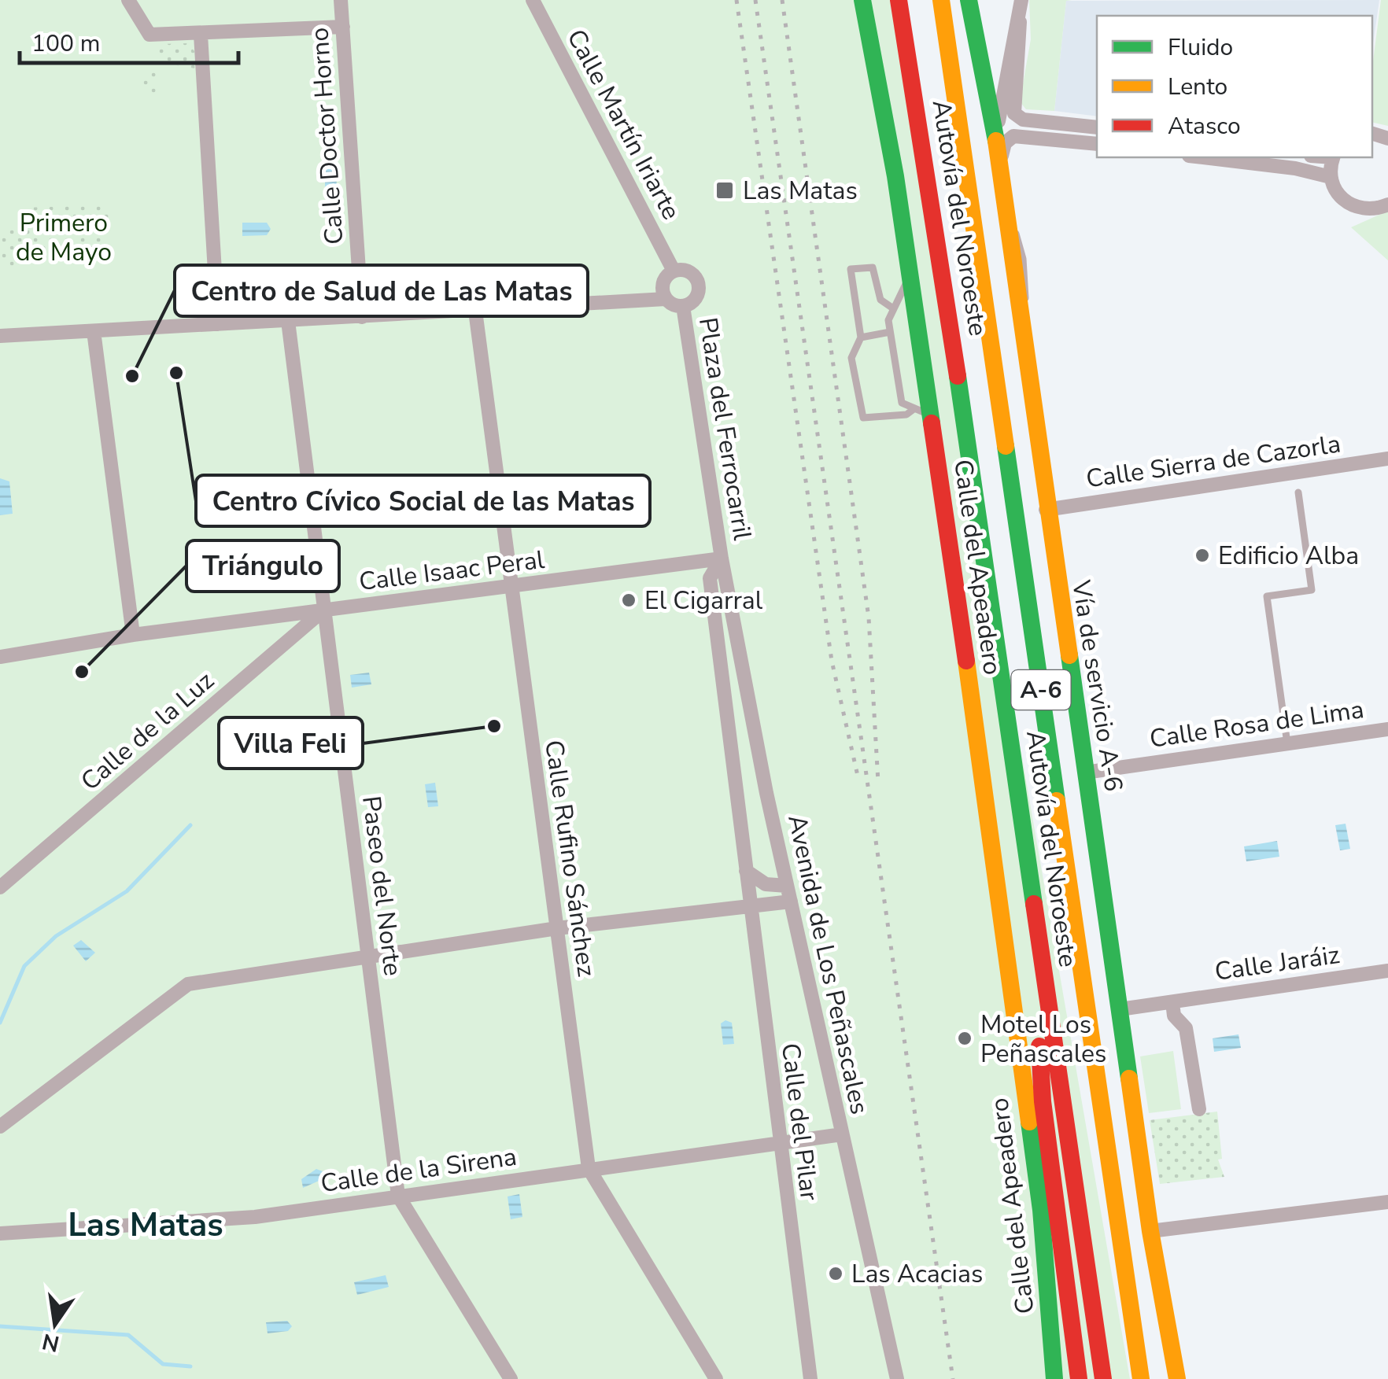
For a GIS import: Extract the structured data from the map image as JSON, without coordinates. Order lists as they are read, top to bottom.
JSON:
{
  "streets": {
    "main road": [
      "Autovía del Noroeste",
      "Calle del Apeadero",
      "Vía de servicio A-6",
      "A-6"
    ],
    "street": [
      "Calle Martín Iriarte",
      "Calle Doctor Horno",
      "Plaza del Ferrocarril",
      "Calle Sierra de Cazorla",
      "Calle Isaac Peral",
      "Calle Rosa de Lima",
      "Calle de la Luz",
      "Calle Rufino Sánchez",
      "Paseo del Norte",
      "Calle Jaráiz",
      "Avenida de Los Peñascales",
      "Calle del Pilar",
      "Calle de la Sirena"
    ]
  },
  "crossings": [
    ["Calle Martín Iriarte", "Plaza del Ferrocarril"],
    ["Plaza del Ferrocarril", "Calle Isaac Peral"],
    ["Plaza del Ferrocarril", "Avenida de Los Peñascales"],
    ["Plaza del Ferrocarril", "Calle del Pilar"],
    ["Calle Sierra de Cazorla", "Vía de servicio A-6"],
    ["Calle Isaac Peral", "Calle de la Luz"],
    ["Calle Isaac Peral", "Calle Rufino Sánchez"],
    ["Calle Isaac Peral", "Paseo del Norte"],
    ["Calle Isaac Peral", "Avenida de Los Peñascales"],
    ["Calle Isaac Peral", "Calle del Pilar"],
    ["Vía de servicio A-6", "Calle Rosa de Lima"],
    ["Vía de servicio A-6", "Calle Jaráiz"],
    ["Calle de la Luz", "Paseo del Norte"],
    ["Calle Rufino Sánchez", "Calle de la Sirena"],
    ["Paseo del Norte", "Calle de la Sirena"],
    ["Avenida de Los Peñascales", "Calle del Pilar"],
    ["Avenida de Los Peñascales", "Calle de la Sirena"],
    ["Calle del Pilar", "Calle de la Sirena"]
  ],
  "districts": ["Las Matas"],
  "parks": ["Primero de Mayo"],
  "places": {
    "transit": ["Las Matas"],
    "other": [
      "Centro Cívico Social de las Matas",
      "Centro de Salud de Las Matas",
      "Edificio Alba",
      "El Cigarral",
      "Triángulo",
      "Villa Feli",
      "Motel Los Peñascales",
      "Las Acacias"
    ]
  },
  "legend": ["Fluido", "Lento", "Atasco"],
  "scale_bar": "100 m",
  "north": "bottom"
}
